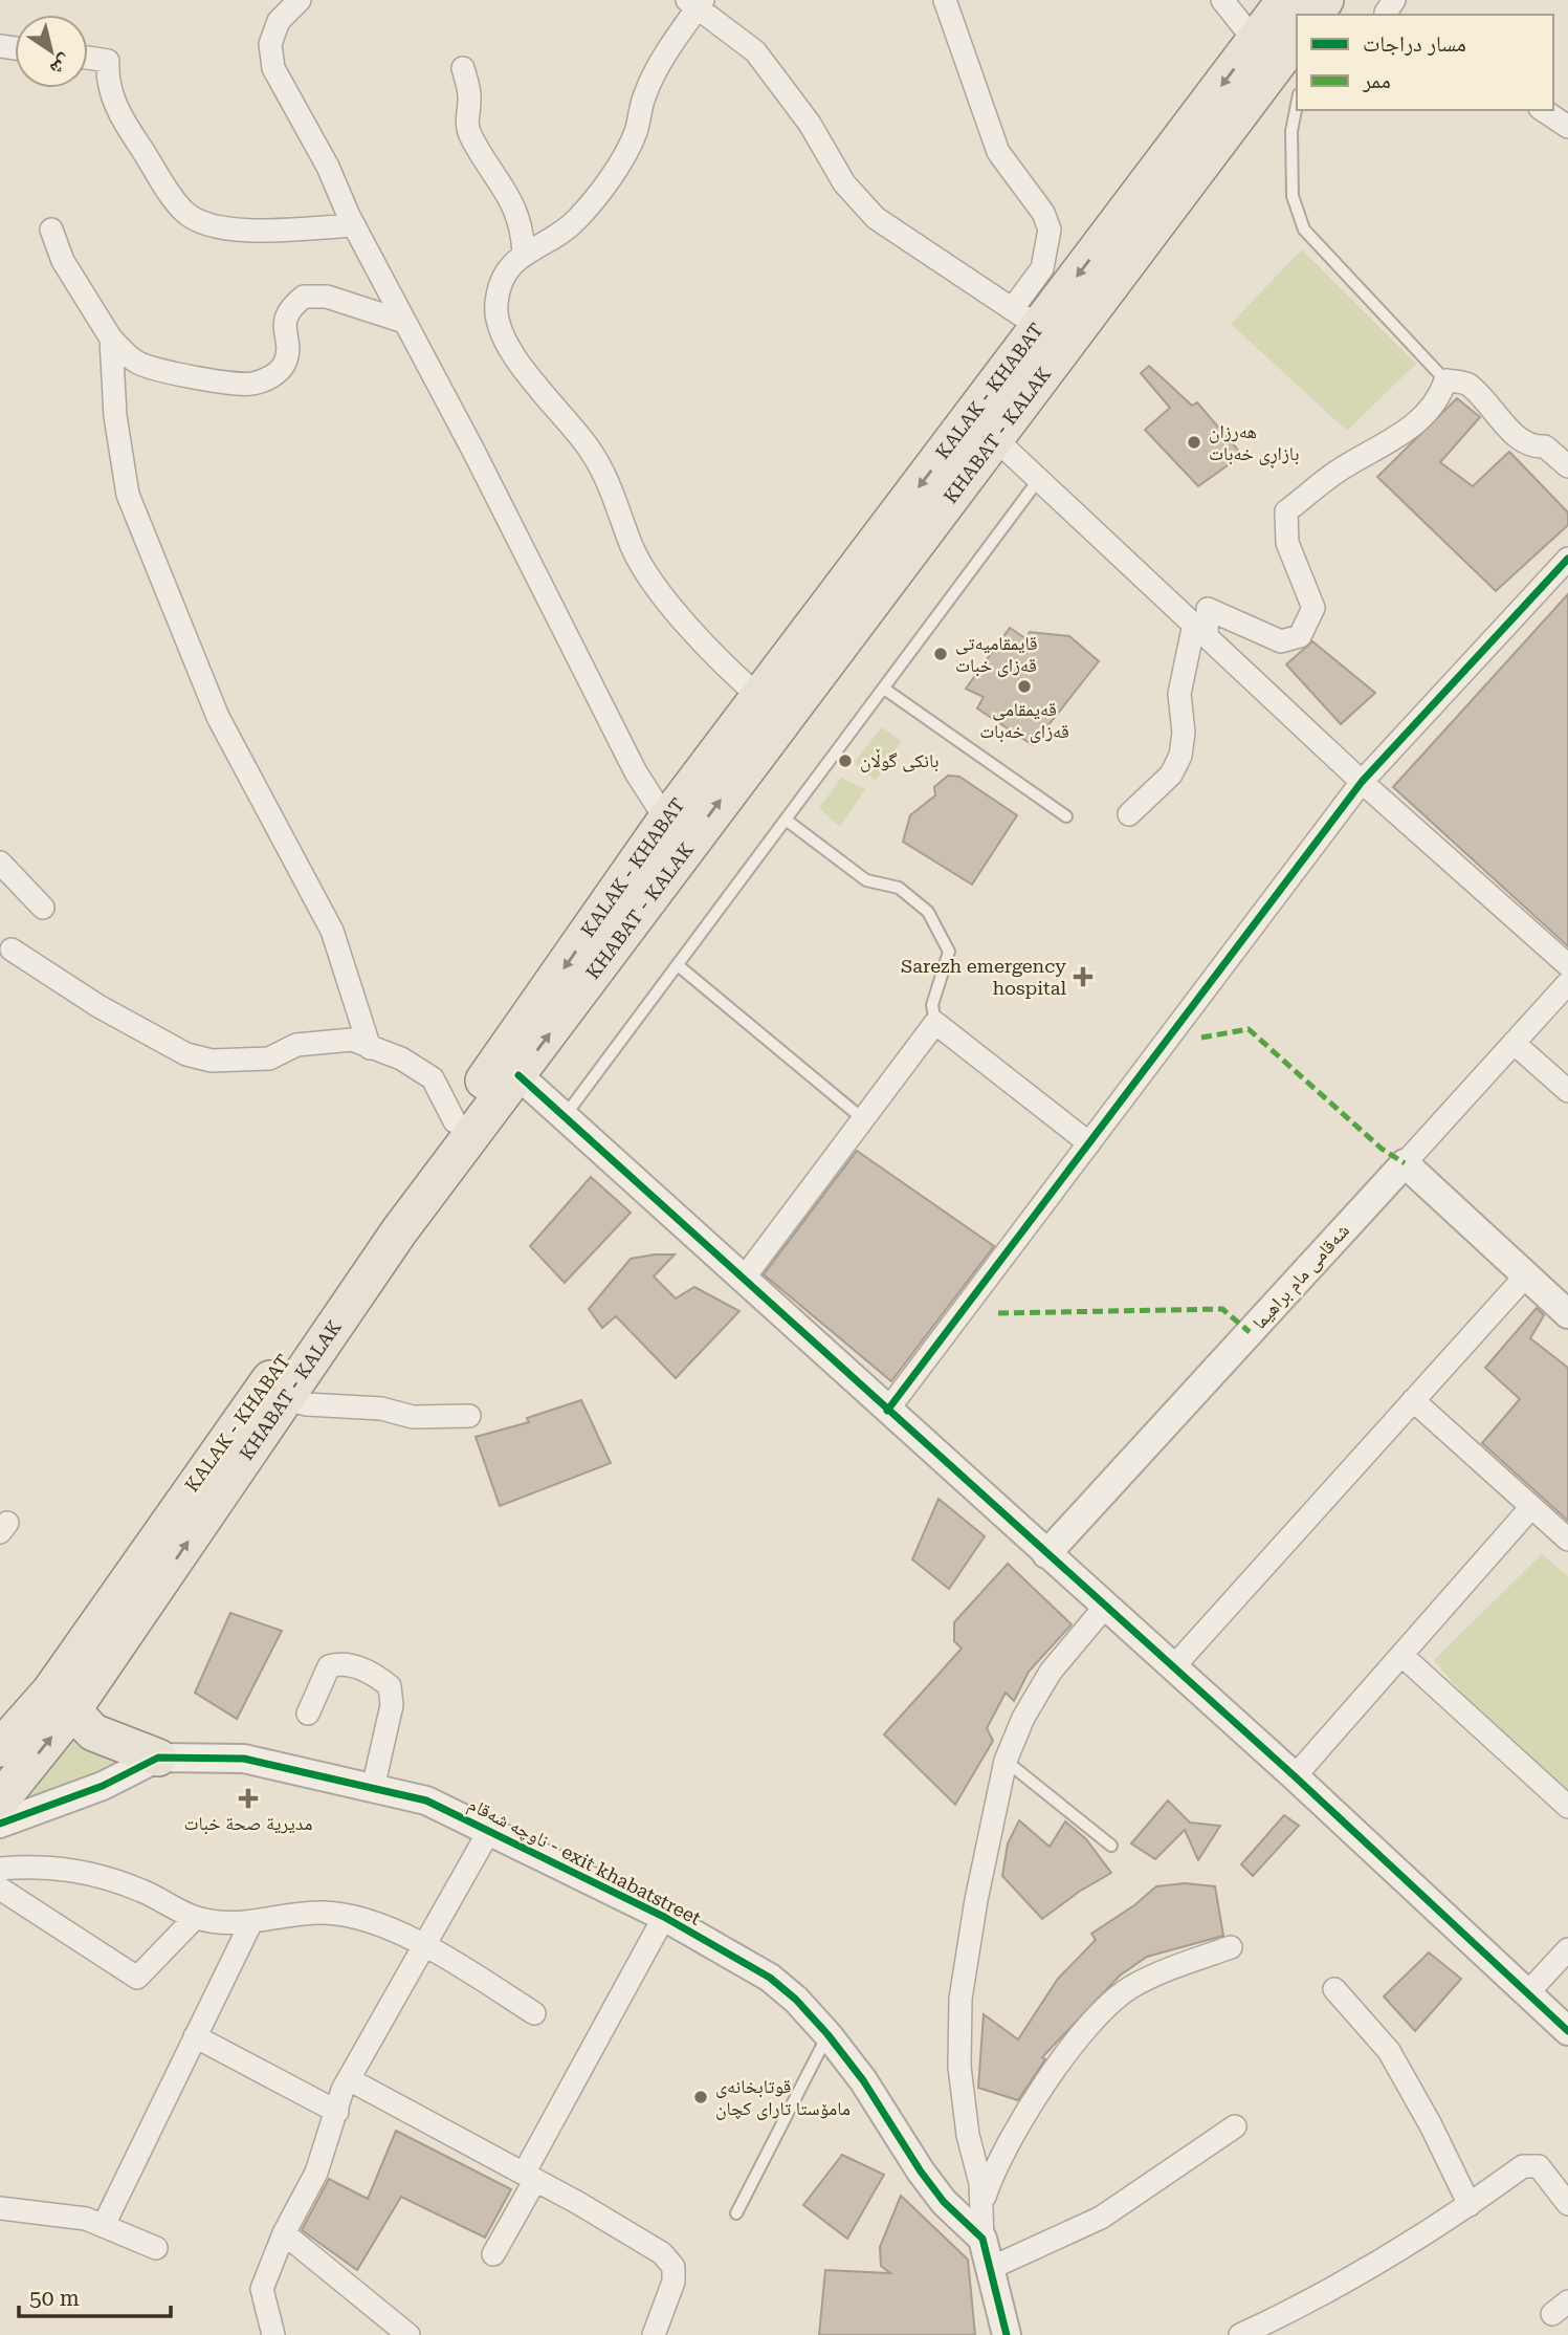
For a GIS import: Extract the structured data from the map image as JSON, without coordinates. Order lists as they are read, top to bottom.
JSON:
{
  "streets": {
    "main road": ["KALAK - KHABAT", "KHABAT - KALAK"],
    "street": ["شەقامی مام براهیما", "ناوچە شەقام - exit khabatstreet"]
  },
  "crossings": [
    ["KALAK - KHABAT", "KHABAT - KALAK"]
  ],
  "one_way": ["KALAK - KHABAT", "KHABAT - KALAK"],
  "places": {
    "other": [
      "هەرزان بازاڕی خەبات",
      "قایمقامیەتى قەزای خبات",
      "قەیمقامی قەزای خەبات",
      "بانکی گوڵان",
      "قوتابخانەی مامۆستا تارای کچان"
    ],
    "health": ["Sarezh emergency hospital", "مديرية صحة خبات"]
  },
  "legend": ["مسار دراجات", "ممر"],
  "scale_bar": "50 m",
  "north": "bottom right"
}
